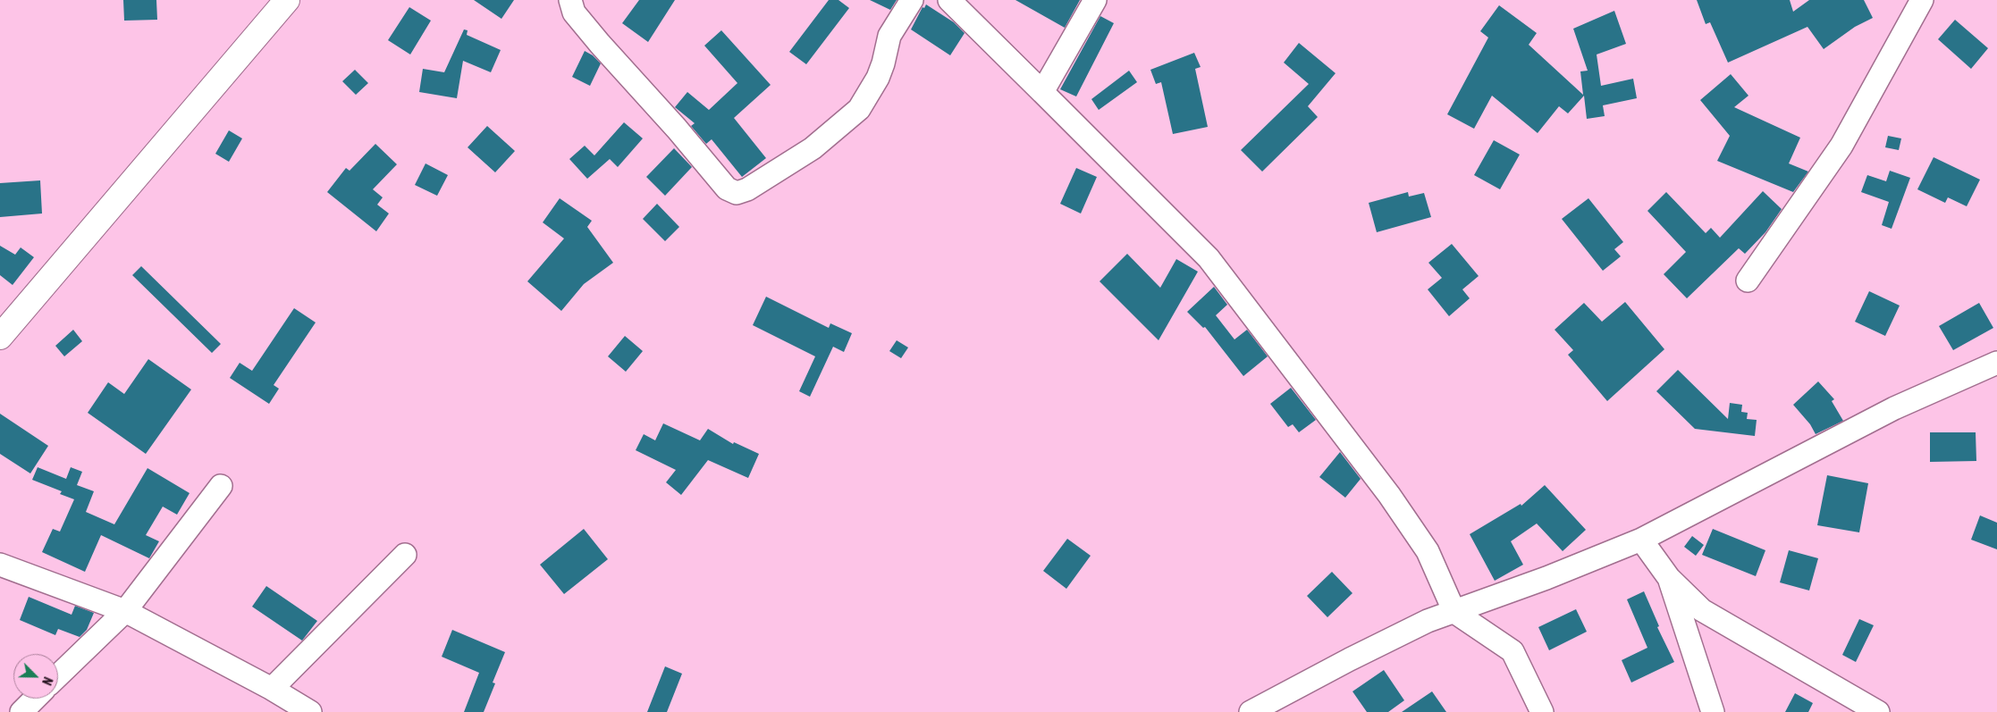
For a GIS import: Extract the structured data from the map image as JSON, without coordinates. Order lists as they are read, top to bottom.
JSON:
{
  "north": "bottom right"
}
